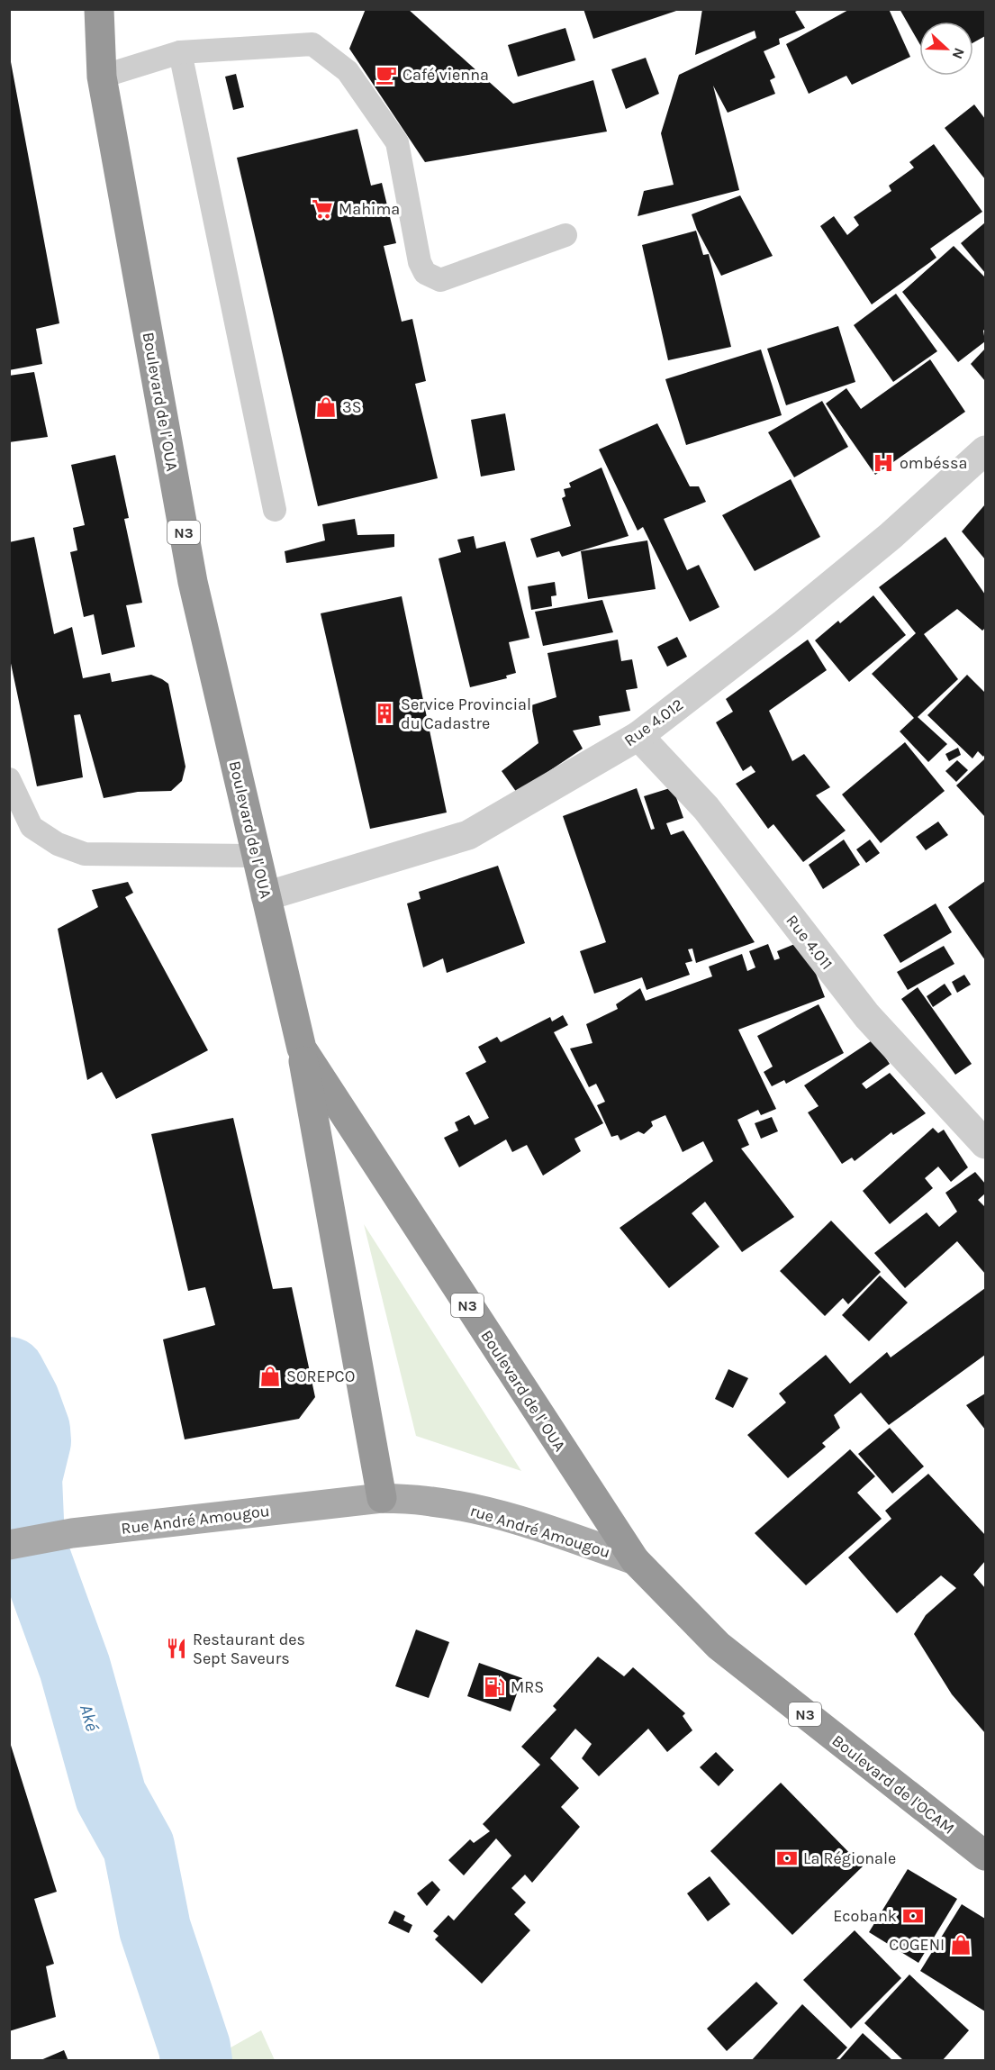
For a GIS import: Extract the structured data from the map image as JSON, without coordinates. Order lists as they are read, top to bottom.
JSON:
{
  "streets": {
    "highway": ["Boulevard de l' OUA", "N3", "Boulevard de l'OCAM"],
    "main road": ["Rue André Amougou", "rue André Amougou"],
    "street": ["Rue 4.012", "Rue 4.011"]
  },
  "crossings": [
    ["Boulevard de l' OUA", "Rue 4.012"],
    ["Boulevard de l' OUA", "rue André Amougou"],
    ["Boulevard de l' OUA", "Boulevard de l'OCAM"],
    ["Rue 4.012", "Rue 4.011"],
    ["Rue André Amougou", "rue André Amougou"],
    ["rue André Amougou", "Boulevard de l'OCAM"]
  ],
  "water": ["Aké"],
  "places": {
    "cafe": ["Café vienna"],
    "supermarket": ["Mahima"],
    "shop": ["3S", "SOREPCO", "COGENI"],
    "hospital": ["ombéssa"],
    "building": ["Service Provincial du Cadastre"],
    "restaurant": ["Restaurant des Sept Saveurs"],
    "fuel station": ["MRS"],
    "bank": ["La Régionale", "Ecobank"]
  },
  "north": "right"
}
